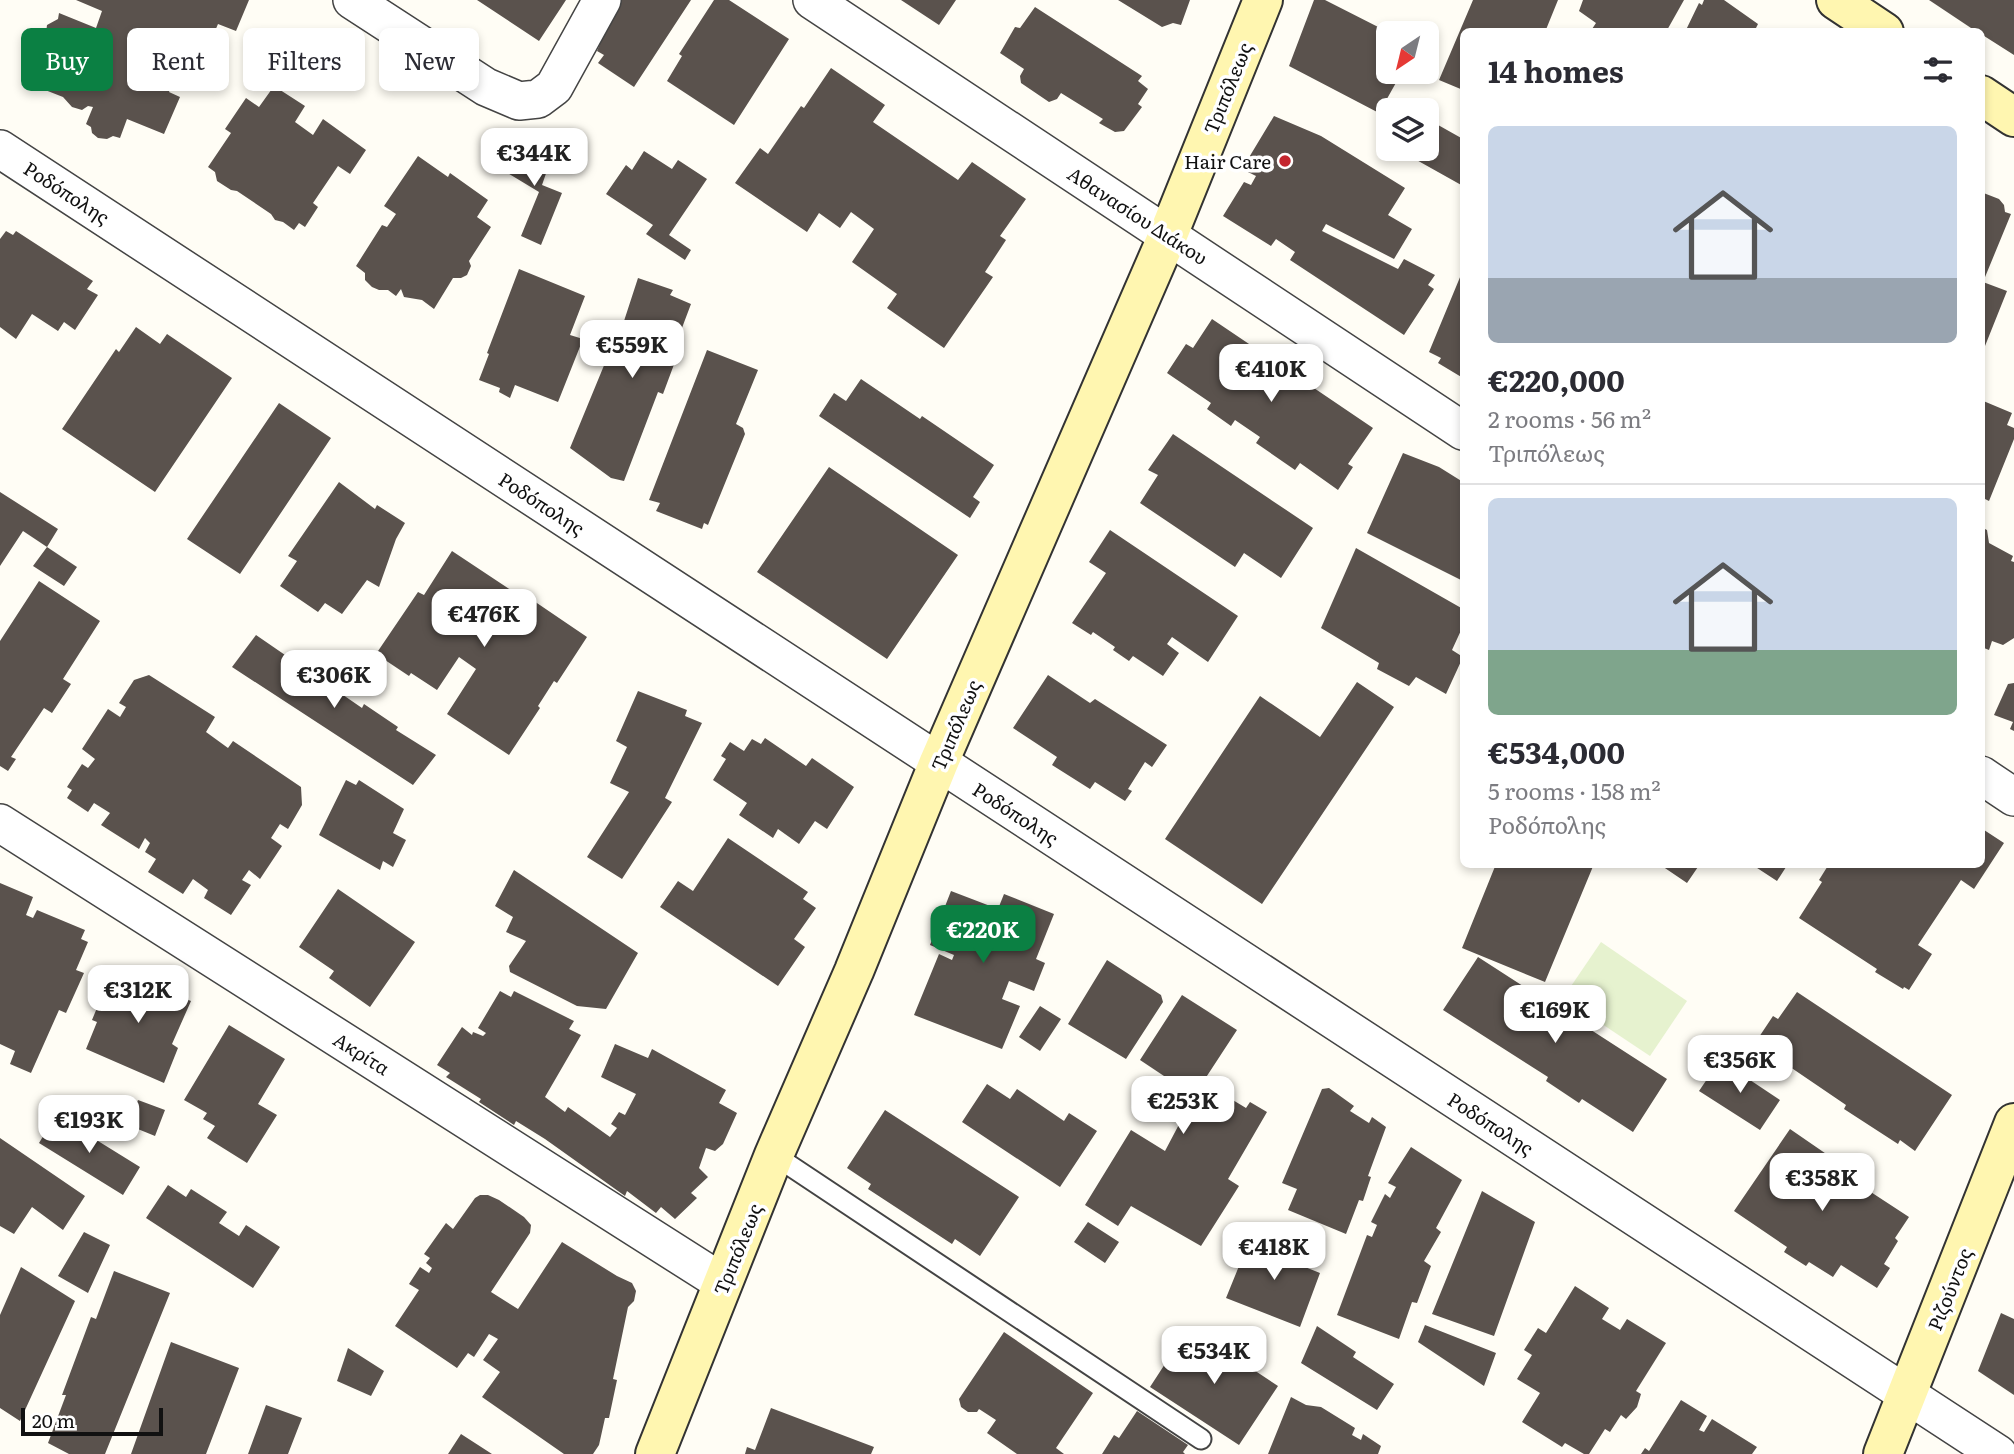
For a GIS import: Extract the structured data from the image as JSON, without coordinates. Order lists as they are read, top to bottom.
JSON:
{
  "streets": {
    "street": [
      "Τριπόλεως",
      "Ροδόπολης",
      "Αθανασίου Διάκου",
      "Ακρίτα",
      "Ριζούντος"
    ]
  },
  "crossings": [
    ["Τριπόλεως", "Ροδόπολης"],
    ["Τριπόλεως", "Αθανασίου Διάκου"],
    ["Τριπόλεως", "Ακρίτα"],
    ["Ροδόπολης", "Ριζούντος"]
  ],
  "places": ["Hair Care"],
  "scale_bar": "20 m",
  "north": "bottom left",
  "page": {
    "chip": [
      "Buy",
      "Rent",
      "Filters",
      "New"
    ],
    "heading": "14 homes",
    "list": [
      {
        "name": "€220,000",
        "note": "2 rooms · 56 m² · Τριπόλεως"
      },
      {
        "name": "€534,000",
        "note": "5 rooms · 158 m² · Ροδόπολης"
      }
    ],
    "price": [
      "€344K",
      "€559K",
      "€410K",
      "€476K",
      "€306K",
      "€220K",
      "€312K",
      "€169K",
      "€356K",
      "€253K",
      "€193K",
      "€358K",
      "€418K",
      "€534K"
    ],
    "scale": "20 m"
  }
}
